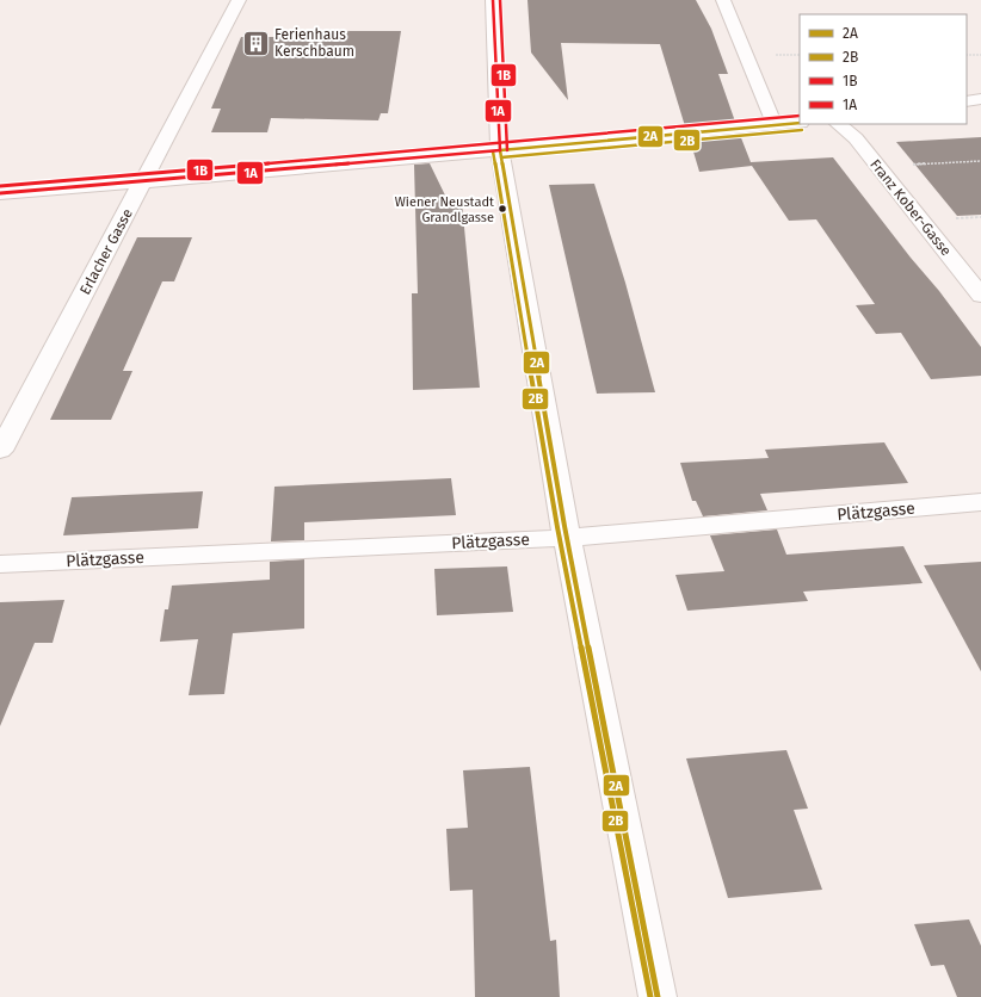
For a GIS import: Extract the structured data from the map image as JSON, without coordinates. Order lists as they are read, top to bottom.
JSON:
{
  "streets": {
    "street": ["Franz Kober-Gasse", "Erlacher Gasse", "Plätzgasse"]
  },
  "places": {
    "building": ["Ferienhaus Kerschbaum"],
    "other": ["Wiener Neustadt Grandlgasse"]
  },
  "lines": [
    "transit line 1B",
    "transit line 1A",
    "transit line 2A",
    "transit line 2B"
  ],
  "legend": [
    "2A",
    "2B",
    "1B",
    "1A"
  ]
}
